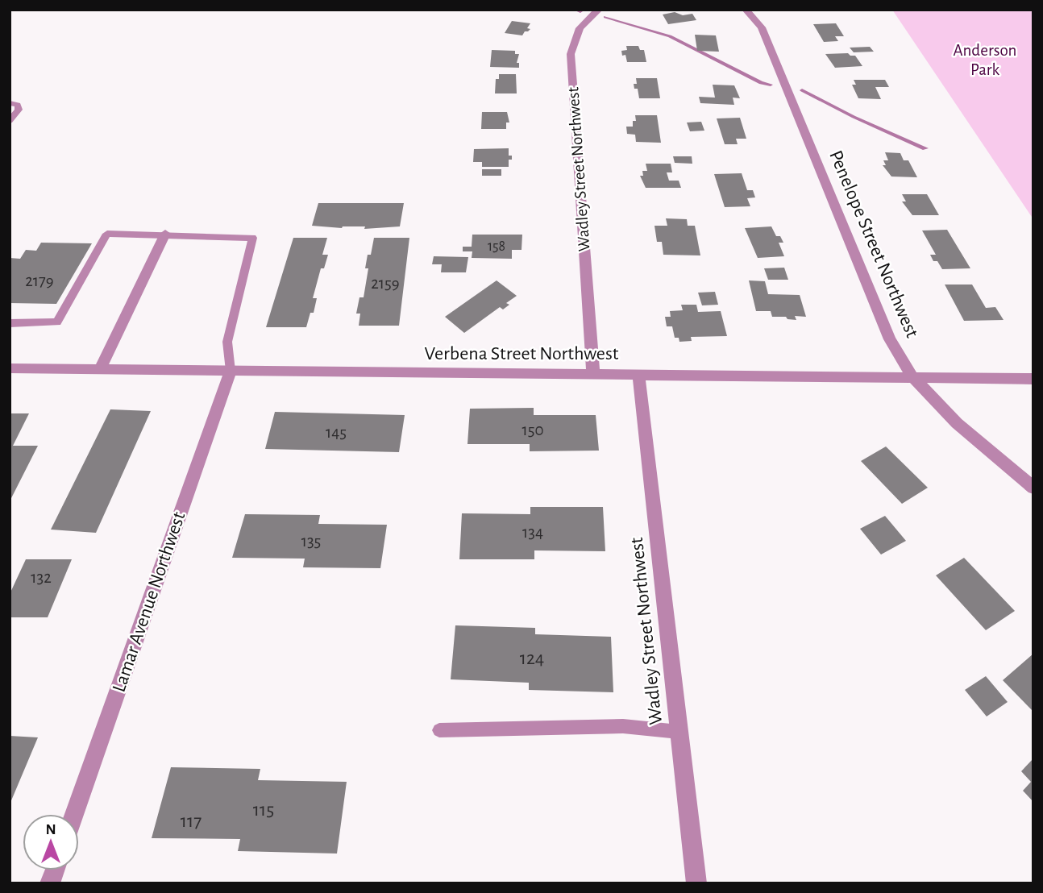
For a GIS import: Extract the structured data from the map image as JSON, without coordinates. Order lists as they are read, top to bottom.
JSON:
{
  "streets": {
    "street": [
      "Wadley Street Northwest",
      "Penelope Street Northwest",
      "Verbena Street Northwest",
      "Lamar Avenue Northwest"
    ]
  },
  "crossings": [
    ["Wadley Street Northwest", "Verbena Street Northwest"],
    ["Penelope Street Northwest", "Verbena Street Northwest"],
    ["Verbena Street Northwest", "Lamar Avenue Northwest"]
  ],
  "parks": ["Anderson Park"],
  "house_numbers": [
    "158",
    "2179",
    "2159",
    "150",
    "145",
    "134",
    "135",
    "132",
    "124",
    "115",
    "117"
  ],
  "north": "top"
}
